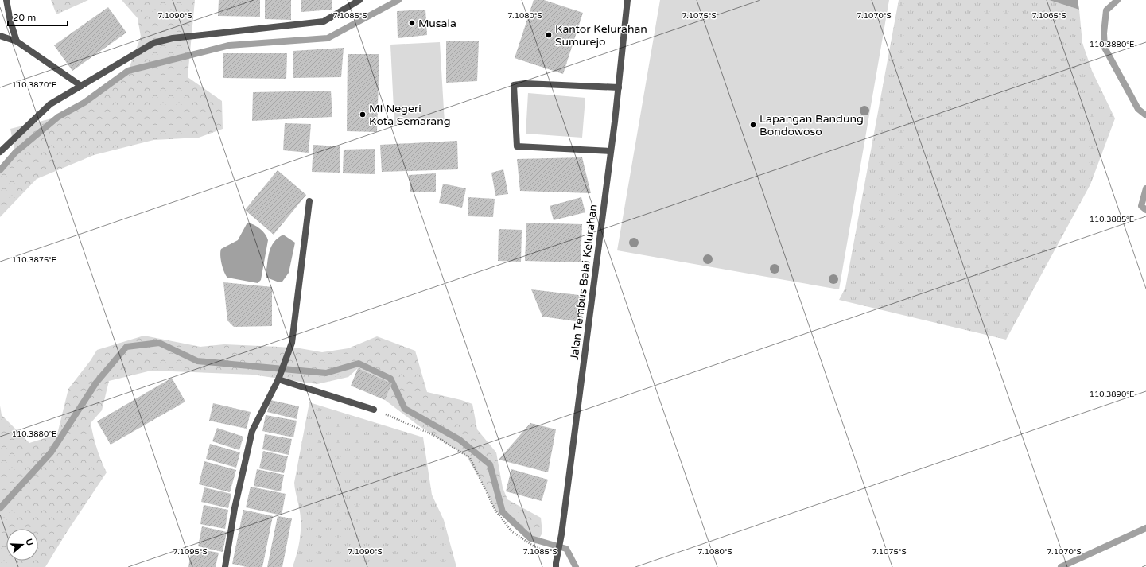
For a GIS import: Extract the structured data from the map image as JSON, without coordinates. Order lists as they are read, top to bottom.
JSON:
{
  "streets": {
    "street": ["Jalan Tembus Balai Kelurahan"]
  },
  "places": [
    "Musala",
    "Kantor Kelurahan Sumurejo",
    "MI Negeri Kota Semarang",
    "Lapangan Bandung Bondowoso"
  ],
  "scale_bar": "20 m",
  "north": "right",
  "coordinates": [
    "7.1085°S",
    "7.1065°S",
    "7.1090°S",
    "7.1080°S",
    "7.1075°S",
    "7.1070°S",
    "110.3880°E",
    "110.3870°E",
    "110.3885°E",
    "110.3875°E",
    "110.3890°E",
    "7.1095°S"
  ]
}
